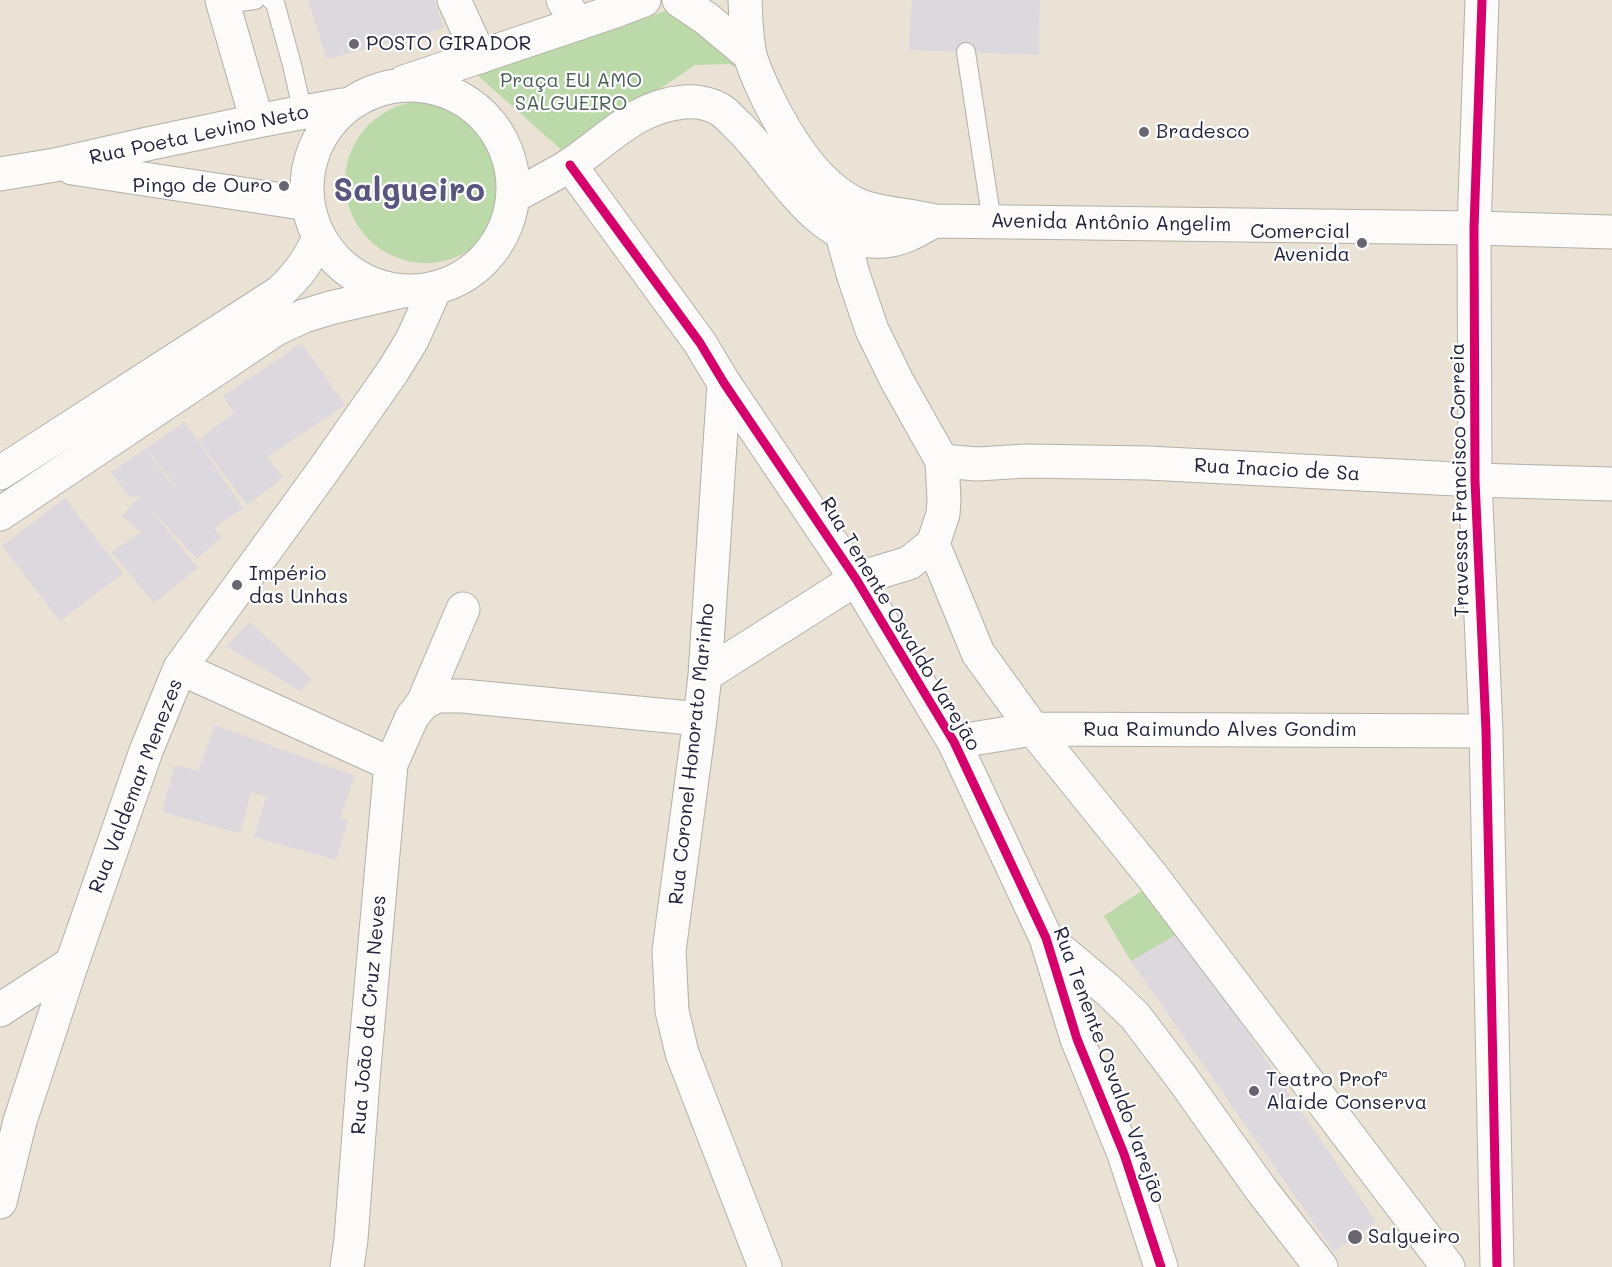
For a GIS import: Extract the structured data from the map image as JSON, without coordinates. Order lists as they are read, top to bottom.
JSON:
{
  "streets": {
    "street": [
      "Rua Poeta Levino Neto",
      "Avenida Antônio Angelim",
      "Rua Inacio de Sa",
      "Travessa Francisco Correia",
      "Rua Tenente Osvaldo Varejão",
      "Rua Raimundo Alves Gondim",
      "Rua Coronel Honorato Marinho",
      "Rua Valdemar Menezes",
      "Rua João da Cruz Neves"
    ]
  },
  "crossings": [
    ["Rua Poeta Levino Neto", "Rua Valdemar Menezes"],
    ["Avenida Antônio Angelim", "Travessa Francisco Correia"],
    ["Rua Inacio de Sa", "Travessa Francisco Correia"],
    ["Travessa Francisco Correia", "Rua Raimundo Alves Gondim"],
    ["Rua Tenente Osvaldo Varejão", "Rua Raimundo Alves Gondim"],
    ["Rua Tenente Osvaldo Varejão", "Rua Coronel Honorato Marinho"]
  ],
  "districts": ["Salgueiro"],
  "parks": ["Praça EU AMO SALGUEIRO"],
  "places": [
    "POSTO GIRADOR",
    "Bradesco",
    "Pingo de Ouro",
    "Comercial Avenida",
    "Império das Unhas",
    "Teatro Profª Alaide Conserva",
    "Salgueiro"
  ]
}
